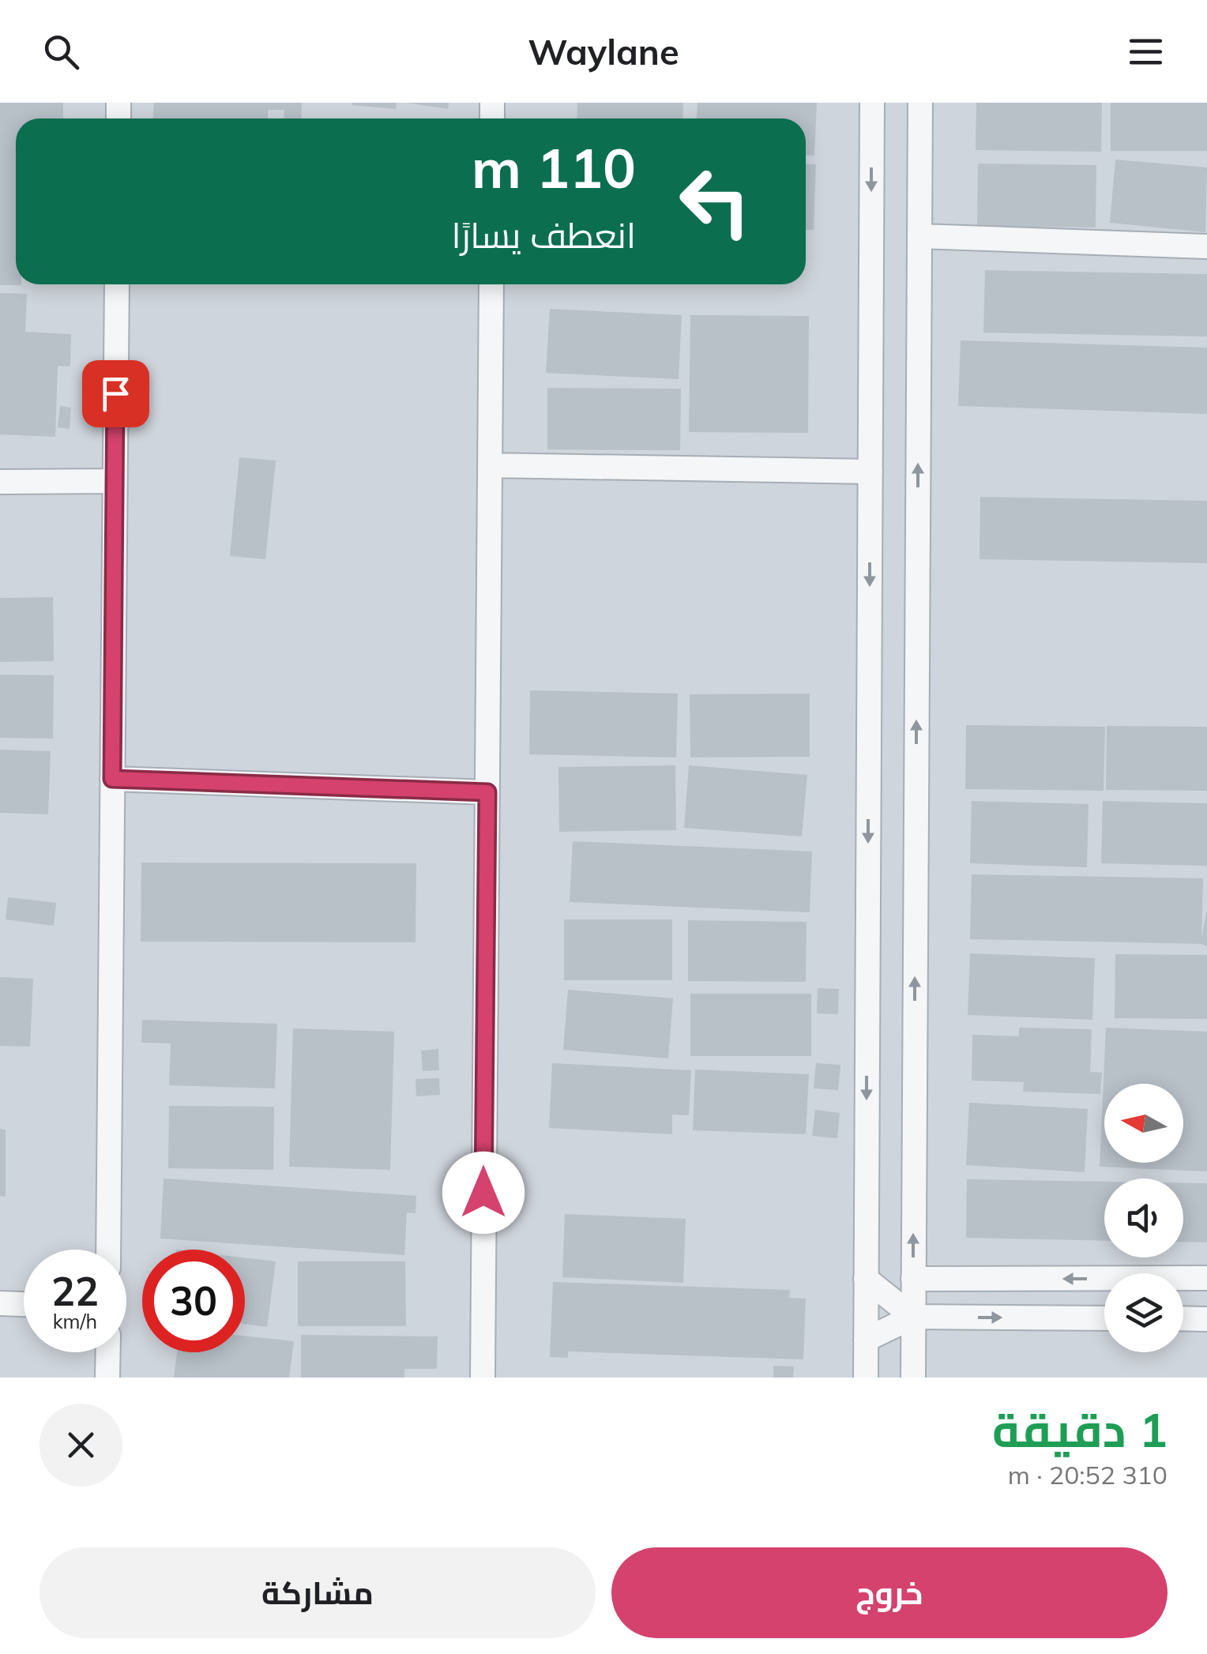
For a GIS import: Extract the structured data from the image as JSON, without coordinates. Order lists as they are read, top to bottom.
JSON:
{
  "north": "left",
  "page": {
    "header": "Waylane",
    "turn": ["110 m", "انعطف يسارًا"],
    "speed": "22 km/h",
    "limit": "30",
    "heading": ["1 دقيقة", "310 m · 20:52"],
    "buttons": ["خروج", "مشاركة"]
  }
}
